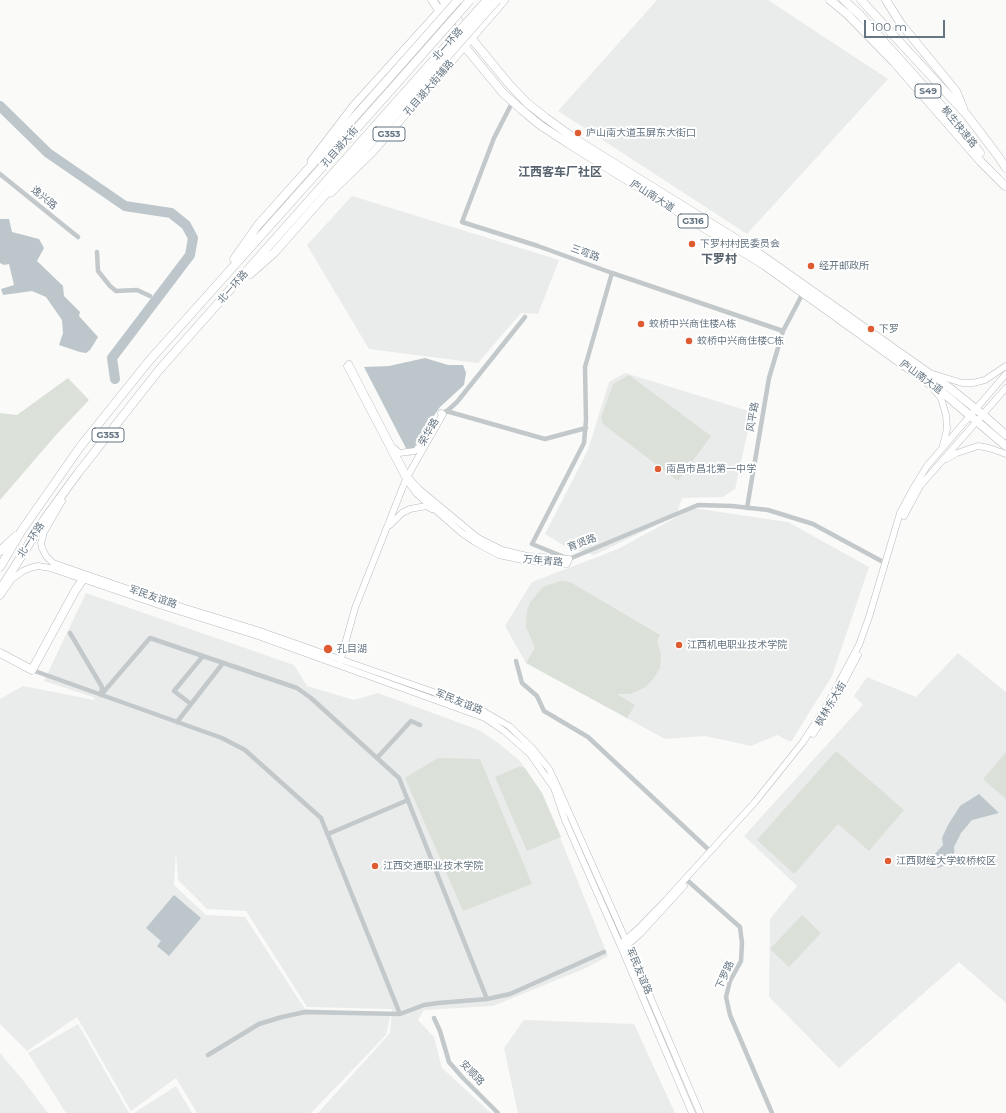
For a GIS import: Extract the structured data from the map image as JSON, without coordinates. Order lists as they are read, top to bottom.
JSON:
{
  "streets": {
    "highway": [
      "北一环路",
      "S49",
      "枫生快速路",
      "G353",
      "孔目湖大街",
      "庐山南大道",
      "G316"
    ],
    "main road": ["孔目湖大街辅路"],
    "street": [
      "逸兴路",
      "三弯路",
      "风平路",
      "荣华路",
      "育贤路",
      "万年青路",
      "军民友谊路",
      "枫林东大街",
      "下罗路",
      "安顺路"
    ]
  },
  "crossings": [
    ["北一环路", "G353"],
    ["北一环路", "孔目湖大街"],
    ["孔目湖大街辅路", "G353"],
    ["孔目湖大街辅路", "庐山南大道"],
    ["G353", "孔目湖大街"],
    ["G353", "庐山南大道"],
    ["庐山南大道", "G316"],
    ["庐山南大道", "三弯路"],
    ["庐山南大道", "枫林东大街"],
    ["G316", "枫林东大街"],
    ["三弯路", "风平路"],
    ["三弯路", "育贤路"],
    ["风平路", "育贤路"],
    ["荣华路", "万年青路"],
    ["荣华路", "军民友谊路"],
    ["育贤路", "万年青路"],
    ["育贤路", "枫林东大街"],
    ["军民友谊路", "枫林东大街"],
    ["枫林东大街", "下罗路"]
  ],
  "districts": ["江西客车厂社区", "下罗村"],
  "places": [
    "庐山南大道玉屏东大街口",
    "下罗村村民委员会",
    "经开邮政所",
    "蛟桥中兴商住楼A栋",
    "下罗",
    "蛟桥中兴商住楼C栋",
    "南昌市昌北第一中学",
    "江西机电职业技术学院",
    "孔目湖",
    "江西财经大学蛟桥校区",
    "江西交通职业技术学院"
  ],
  "scale_bar": "100 m"
}
